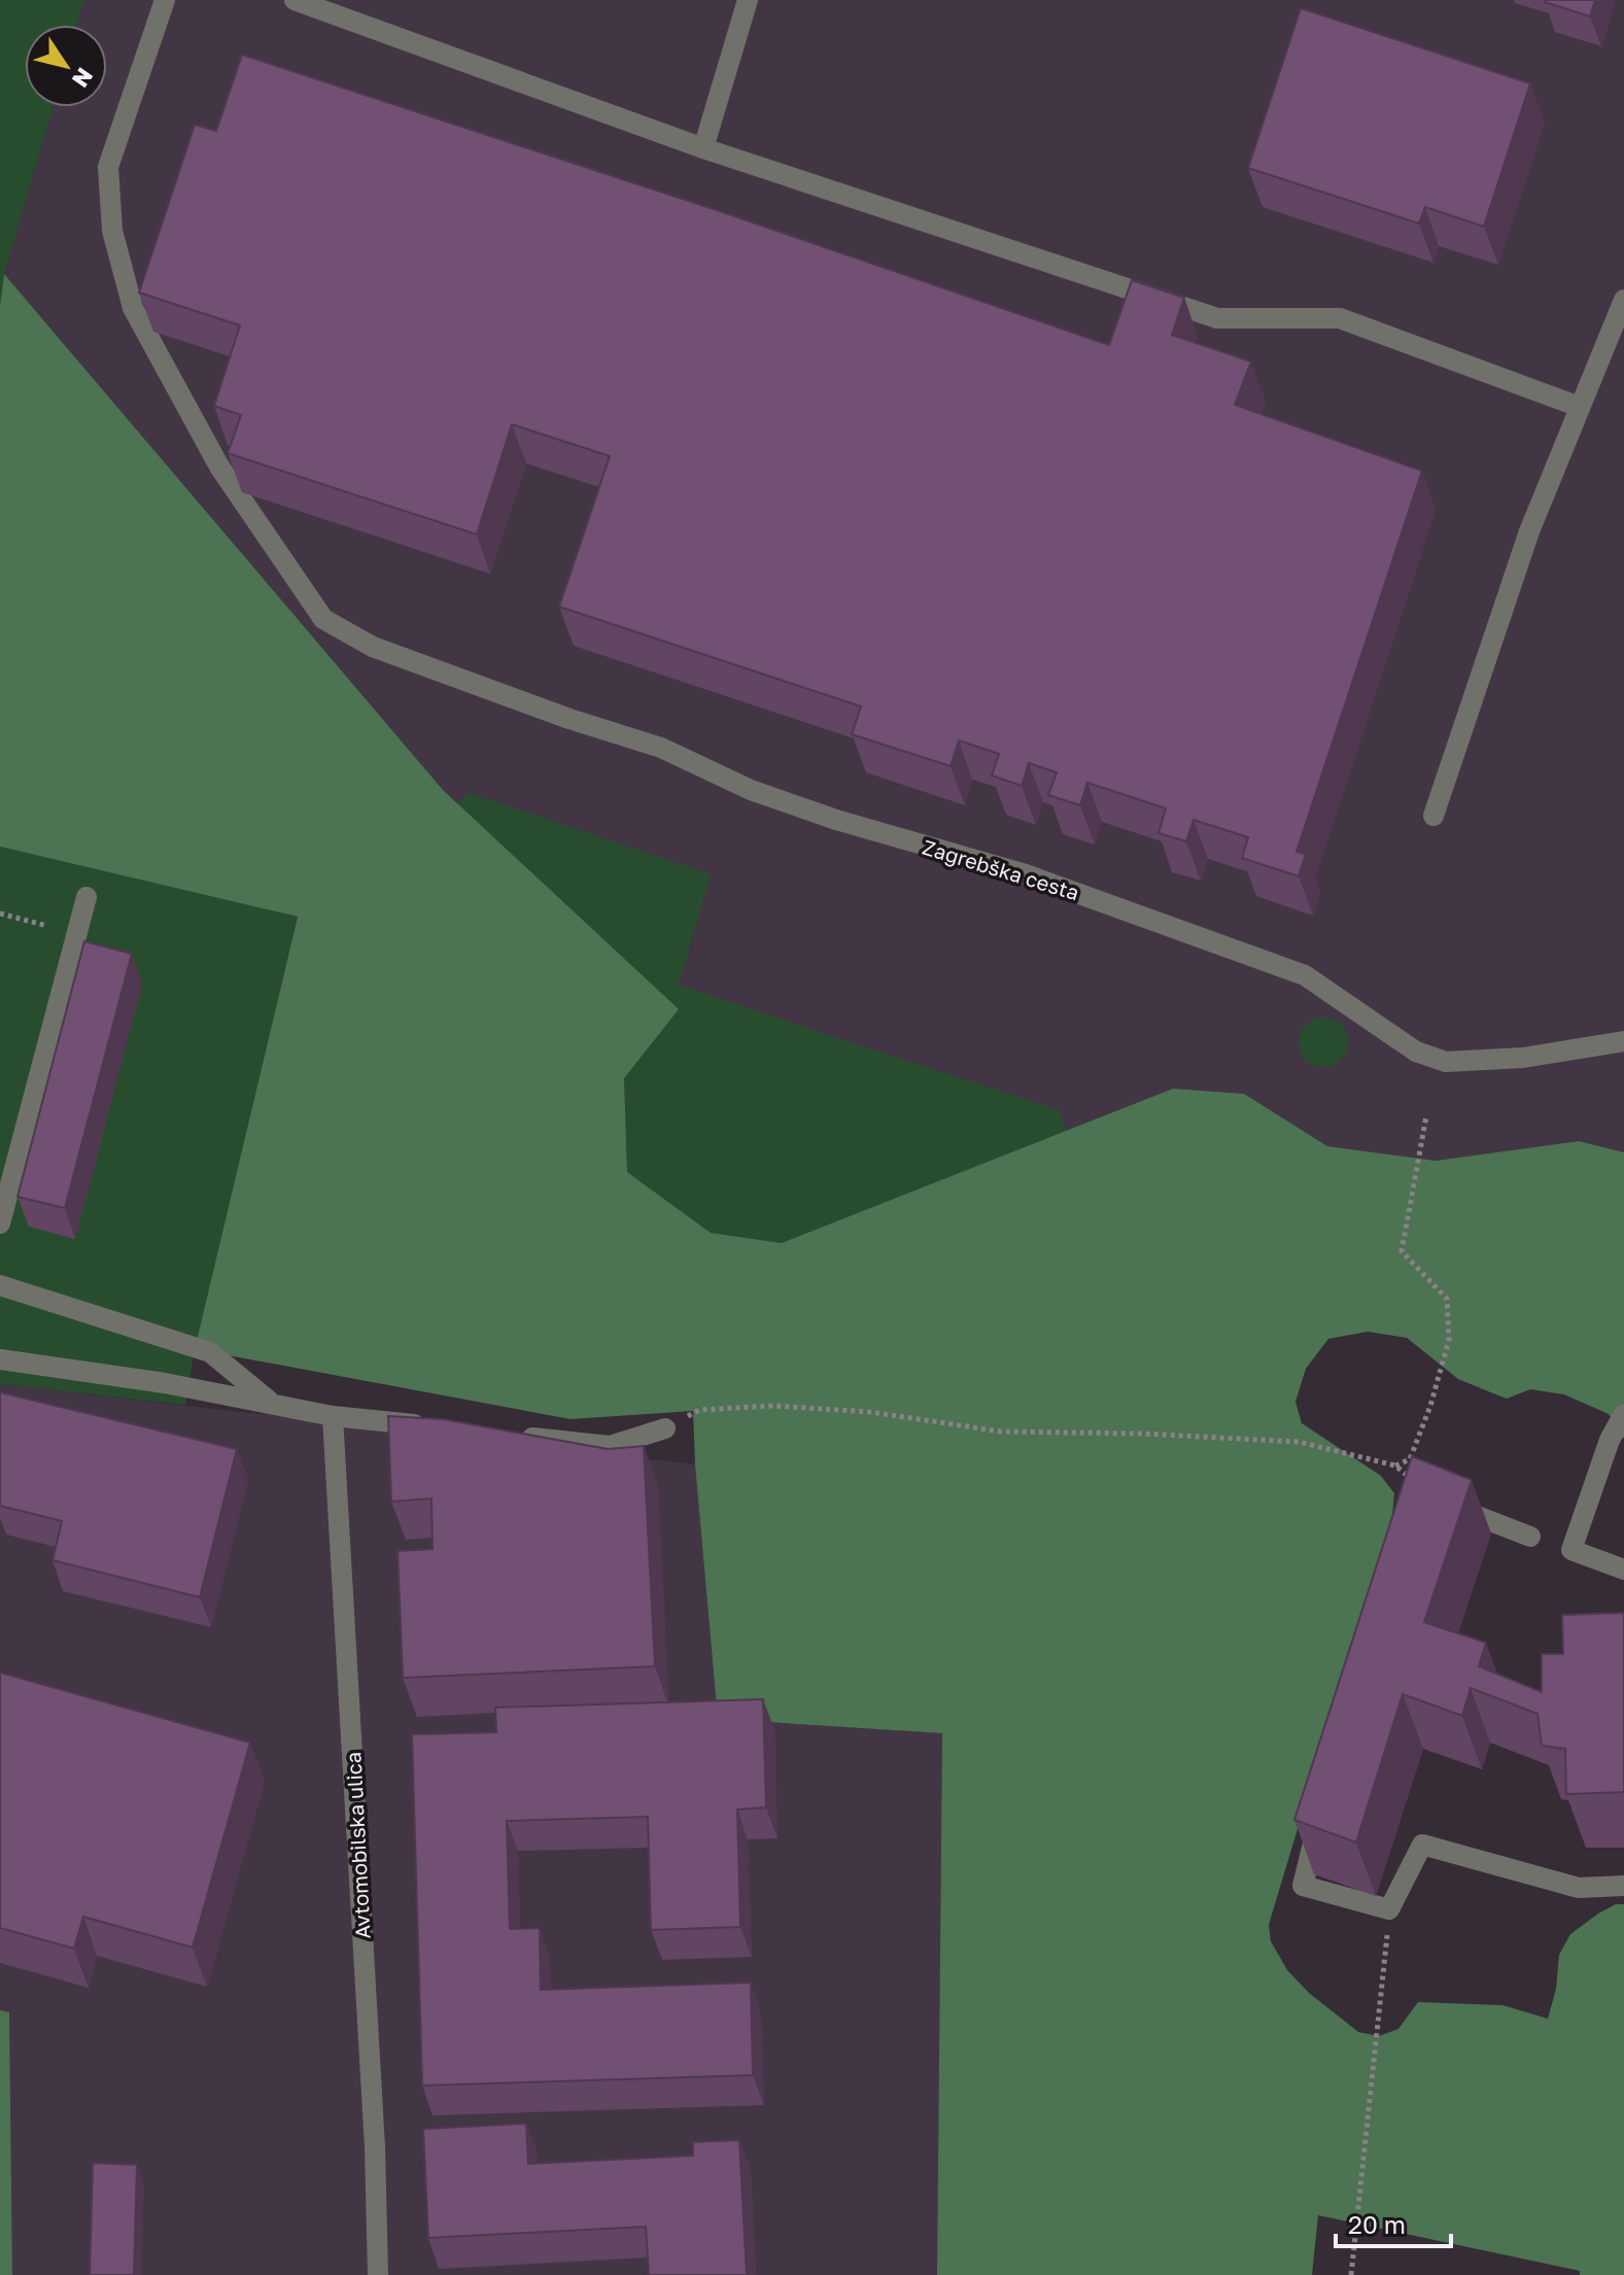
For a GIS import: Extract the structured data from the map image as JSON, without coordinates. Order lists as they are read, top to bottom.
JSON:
{
  "streets": {
    "street": ["Zagrebška cesta", "Avtomobilska ulica"]
  },
  "scale_bar": "20 m",
  "north": "bottom right"
}
